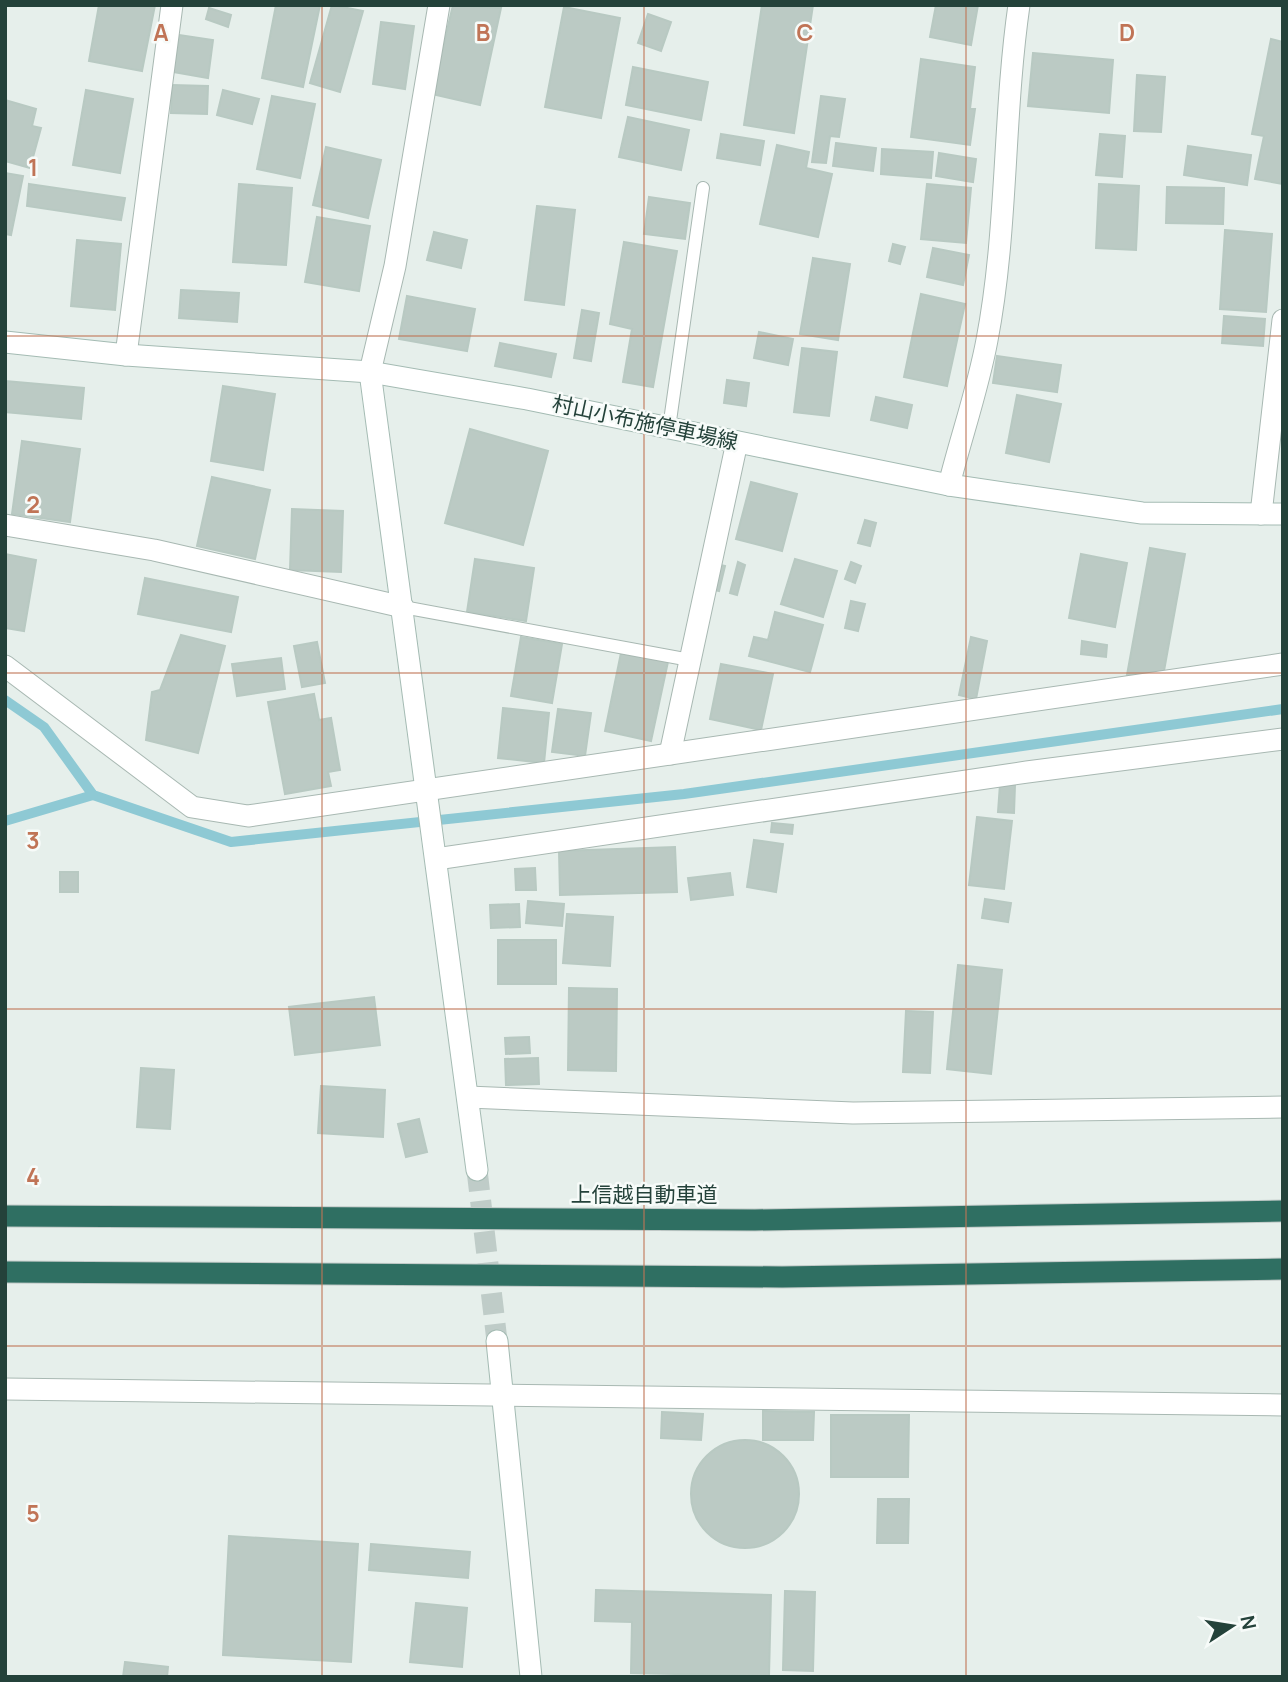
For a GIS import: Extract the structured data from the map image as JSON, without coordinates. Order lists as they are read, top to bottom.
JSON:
{
  "streets": {
    "highway": ["上信越自動車道"],
    "street": ["村山小布施停車場線"]
  },
  "north": "right",
  "grid": {
    "columns": [
      "A",
      "B",
      "C",
      "D"
    ],
    "rows": [
      "1",
      "2",
      "3",
      "4",
      "5"
    ]
  }
}
